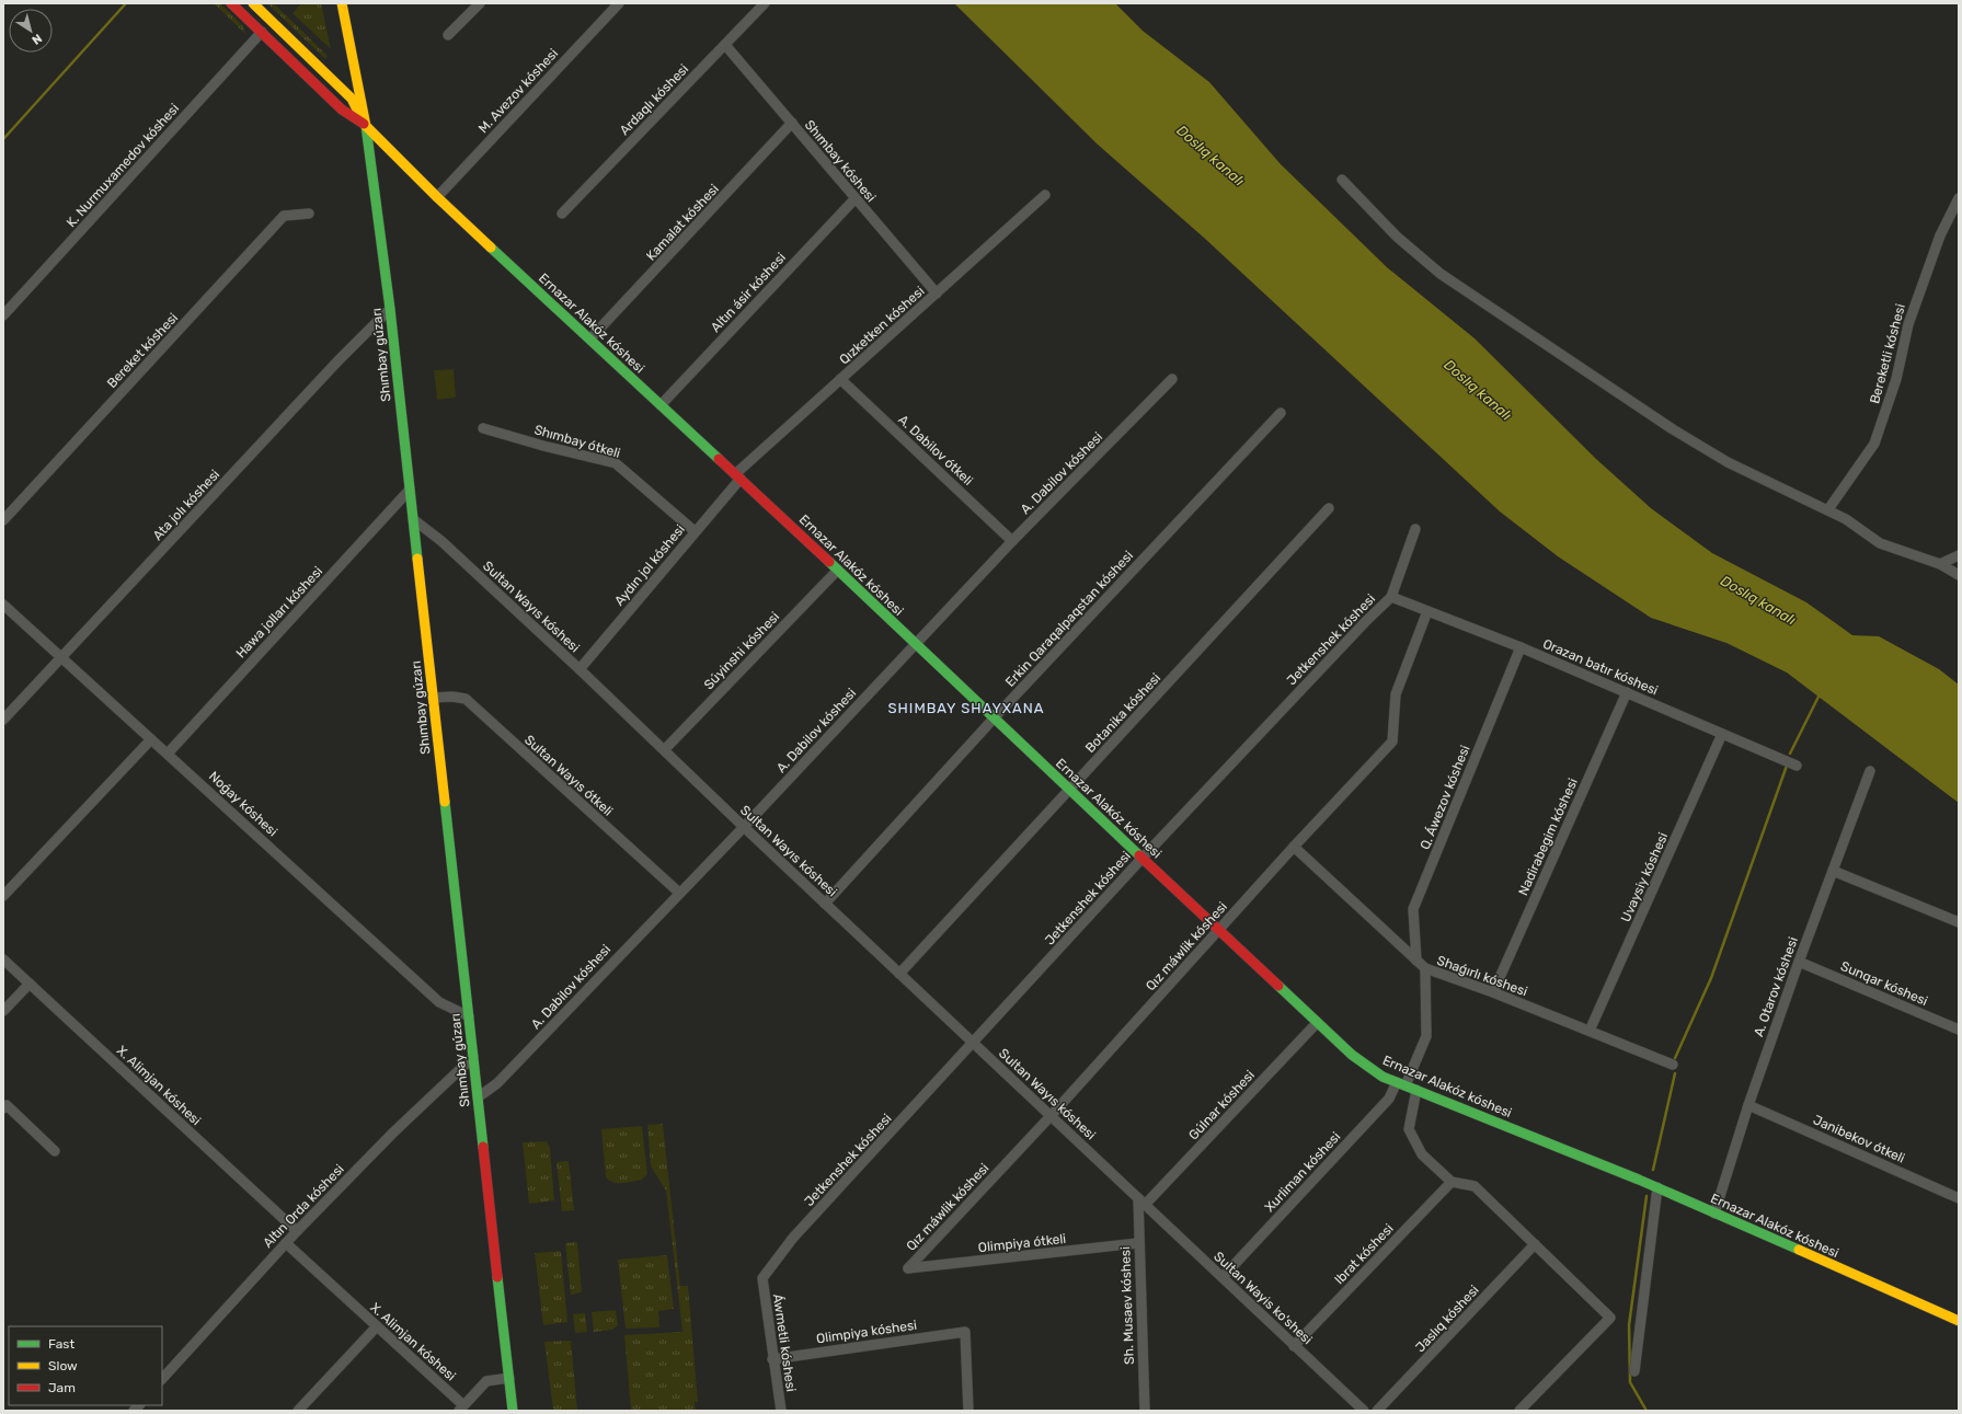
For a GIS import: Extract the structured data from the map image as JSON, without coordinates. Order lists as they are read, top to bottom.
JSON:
{
  "streets": {
    "main road": ["Ernazar Alakóz kóshesi", "Shımbay gúzarı"],
    "street": [
      "M. Avezov kóshesi",
      "Ardaqlı kóshesi",
      "Shımbay kóshesi",
      "K. Nurmuxamedov kóshesi",
      "Kamalat kóshesi",
      "Altın ásir kóshesi",
      "Qızketken kóshesi",
      "Bereket kóshesi",
      "Bereketli kóshesi",
      "Shımbay ótkeli",
      "A. Dabilov ótkeli",
      "A. Dabilov kóshesi",
      "Ata jolı kóshesi",
      "Aydın jol kóshesi",
      "Sultan Wayıs kóshesi",
      "Hawa jolları kóshesi",
      "Erkin Qaraqalpaqstan kóshesi",
      "Jetkenshek kóshesi",
      "Súyinshi kóshesi",
      "Orazan batır kóshesi",
      "Botanika kóshesi",
      "Sultan Wayıs ótkeli",
      "Q. Áwezov kóshesi",
      "Noǵay kóshesi",
      "Nadirabegim kóshesi",
      "Uvaysiy kóshesi",
      "Qız máwlik kóshesi",
      "Shaǵırlı kóshesi",
      "Sunqar kóshesi",
      "A. Otarov kóshesi",
      "X. Alimjan kóshesi",
      "Gúlnar kóshesi",
      "Janibekov ótkeli",
      "Xurliman kóshesi",
      "Altın Orda kóshesi",
      "Olimpiya ótkeli",
      "Ibrat kóshesi",
      "Sultan Wayis ko'shesi",
      "Sh. Musaev kóshesi",
      "Jaslıq kóshesi",
      "Olimpiya kóshesi",
      "Áwmetli kóshesi"
    ]
  },
  "crossings": [
    ["M. Avezov kóshesi", "Ernazar Alakóz kóshesi"],
    ["Ardaqlı kóshesi", "Shımbay kóshesi"],
    ["Shımbay kóshesi", "Kamalat kóshesi"],
    ["Shımbay kóshesi", "Altın ásir kóshesi"],
    ["Shımbay kóshesi", "Qızketken kóshesi"],
    ["K. Nurmuxamedov kóshesi", "Ernazar Alakóz kóshesi"],
    ["Kamalat kóshesi", "Ernazar Alakóz kóshesi"],
    ["Altın ásir kóshesi", "Ernazar Alakóz kóshesi"],
    ["Ernazar Alakóz kóshesi", "Qızketken kóshesi"],
    ["Ernazar Alakóz kóshesi", "Shımbay gúzarı"],
    ["Ernazar Alakóz kóshesi", "A. Dabilov kóshesi"],
    ["Ernazar Alakóz kóshesi", "Aydın jol kóshesi"],
    ["Ernazar Alakóz kóshesi", "Erkin Qaraqalpaqstan kóshesi"],
    ["Ernazar Alakóz kóshesi", "Jetkenshek kóshesi"],
    ["Ernazar Alakóz kóshesi", "Súyinshi kóshesi"],
    ["Ernazar Alakóz kóshesi", "Botanika kóshesi"],
    ["Ernazar Alakóz kóshesi", "Qız máwlik kóshesi"],
    ["Ernazar Alakóz kóshesi", "A. Otarov kóshesi"],
    ["Ernazar Alakóz kóshesi", "Gúlnar kóshesi"],
    ["Ernazar Alakóz kóshesi", "Xurliman kóshesi"],
    ["Qızketken kóshesi", "A. Dabilov ótkeli"],
    ["Qızketken kóshesi", "Aydın jol kóshesi"],
    ["Shımbay gúzarı", "A. Dabilov kóshesi"],
    ["Shımbay gúzarı", "Ata jolı kóshesi"],
    ["Shımbay gúzarı", "Sultan Wayıs kóshesi"],
    ["Shımbay gúzarı", "Hawa jolları kóshesi"],
    ["Shımbay gúzarı", "Sultan Wayıs ótkeli"],
    ["Shımbay gúzarı", "Noǵay kóshesi"],
    ["Shımbay gúzarı", "Altın Orda kóshesi"],
    ["Shımbay ótkeli", "Aydın jol kóshesi"],
    ["A. Dabilov ótkeli", "A. Dabilov kóshesi"],
    ["A. Dabilov kóshesi", "Sultan Wayıs kóshesi"],
    ["A. Dabilov kóshesi", "Sultan Wayıs ótkeli"],
    ["Ata jolı kóshesi", "Noǵay kóshesi"],
    ["Aydın jol kóshesi", "Sultan Wayıs kóshesi"],
    ["Sultan Wayıs kóshesi", "Erkin Qaraqalpaqstan kóshesi"],
    ["Sultan Wayıs kóshesi", "Jetkenshek kóshesi"],
    ["Sultan Wayıs kóshesi", "Súyinshi kóshesi"],
    ["Sultan Wayıs kóshesi", "Botanika kóshesi"],
    ["Sultan Wayıs kóshesi", "Qız máwlik kóshesi"],
    ["Sultan Wayıs kóshesi", "Gúlnar kóshesi"],
    ["Sultan Wayıs kóshesi", "Sultan Wayis ko'shesi"],
    ["Sultan Wayıs kóshesi", "Sh. Musaev kóshesi"],
    ["Hawa jolları kóshesi", "Noǵay kóshesi"],
    ["Jetkenshek kóshesi", "Orazan batır kóshesi"],
    ["Jetkenshek kóshesi", "Áwmetli kóshesi"],
    ["Orazan batır kóshesi", "Q. Áwezov kóshesi"],
    ["Orazan batır kóshesi", "Nadirabegim kóshesi"],
    ["Orazan batır kóshesi", "Uvaysiy kóshesi"],
    ["Orazan batır kóshesi", "Qız máwlik kóshesi"],
    ["Q. Áwezov kóshesi", "Shaǵırlı kóshesi"],
    ["Nadirabegim kóshesi", "Shaǵırlı kóshesi"],
    ["Uvaysiy kóshesi", "Shaǵırlı kóshesi"],
    ["Qız máwlik kóshesi", "Shaǵırlı kóshesi"],
    ["Qız máwlik kóshesi", "Olimpiya ótkeli"],
    ["Shaǵırlı kóshesi", "Xurliman kóshesi"],
    ["Sunqar kóshesi", "A. Otarov kóshesi"],
    ["A. Otarov kóshesi", "Janibekov ótkeli"],
    ["X. Alimjan kóshesi", "Altın Orda kóshesi"],
    ["Gúlnar kóshesi", "Sultan Wayis ko'shesi"],
    ["Gúlnar kóshesi", "Sh. Musaev kóshesi"],
    ["Xurliman kóshesi", "Sultan Wayis ko'shesi"],
    ["Olimpiya ótkeli", "Sh. Musaev kóshesi"],
    ["Ibrat kóshesi", "Sultan Wayis ko'shesi"],
    ["Sultan Wayis ko'shesi", "Sh. Musaev kóshesi"],
    ["Olimpiya kóshesi", "Áwmetli kóshesi"]
  ],
  "districts": ["SHIMBAY SHAYXANA"],
  "water": ["Doslıq kanalı"],
  "legend": ["Fast", "Slow", "Jam"],
  "north": "bottom right"
}
